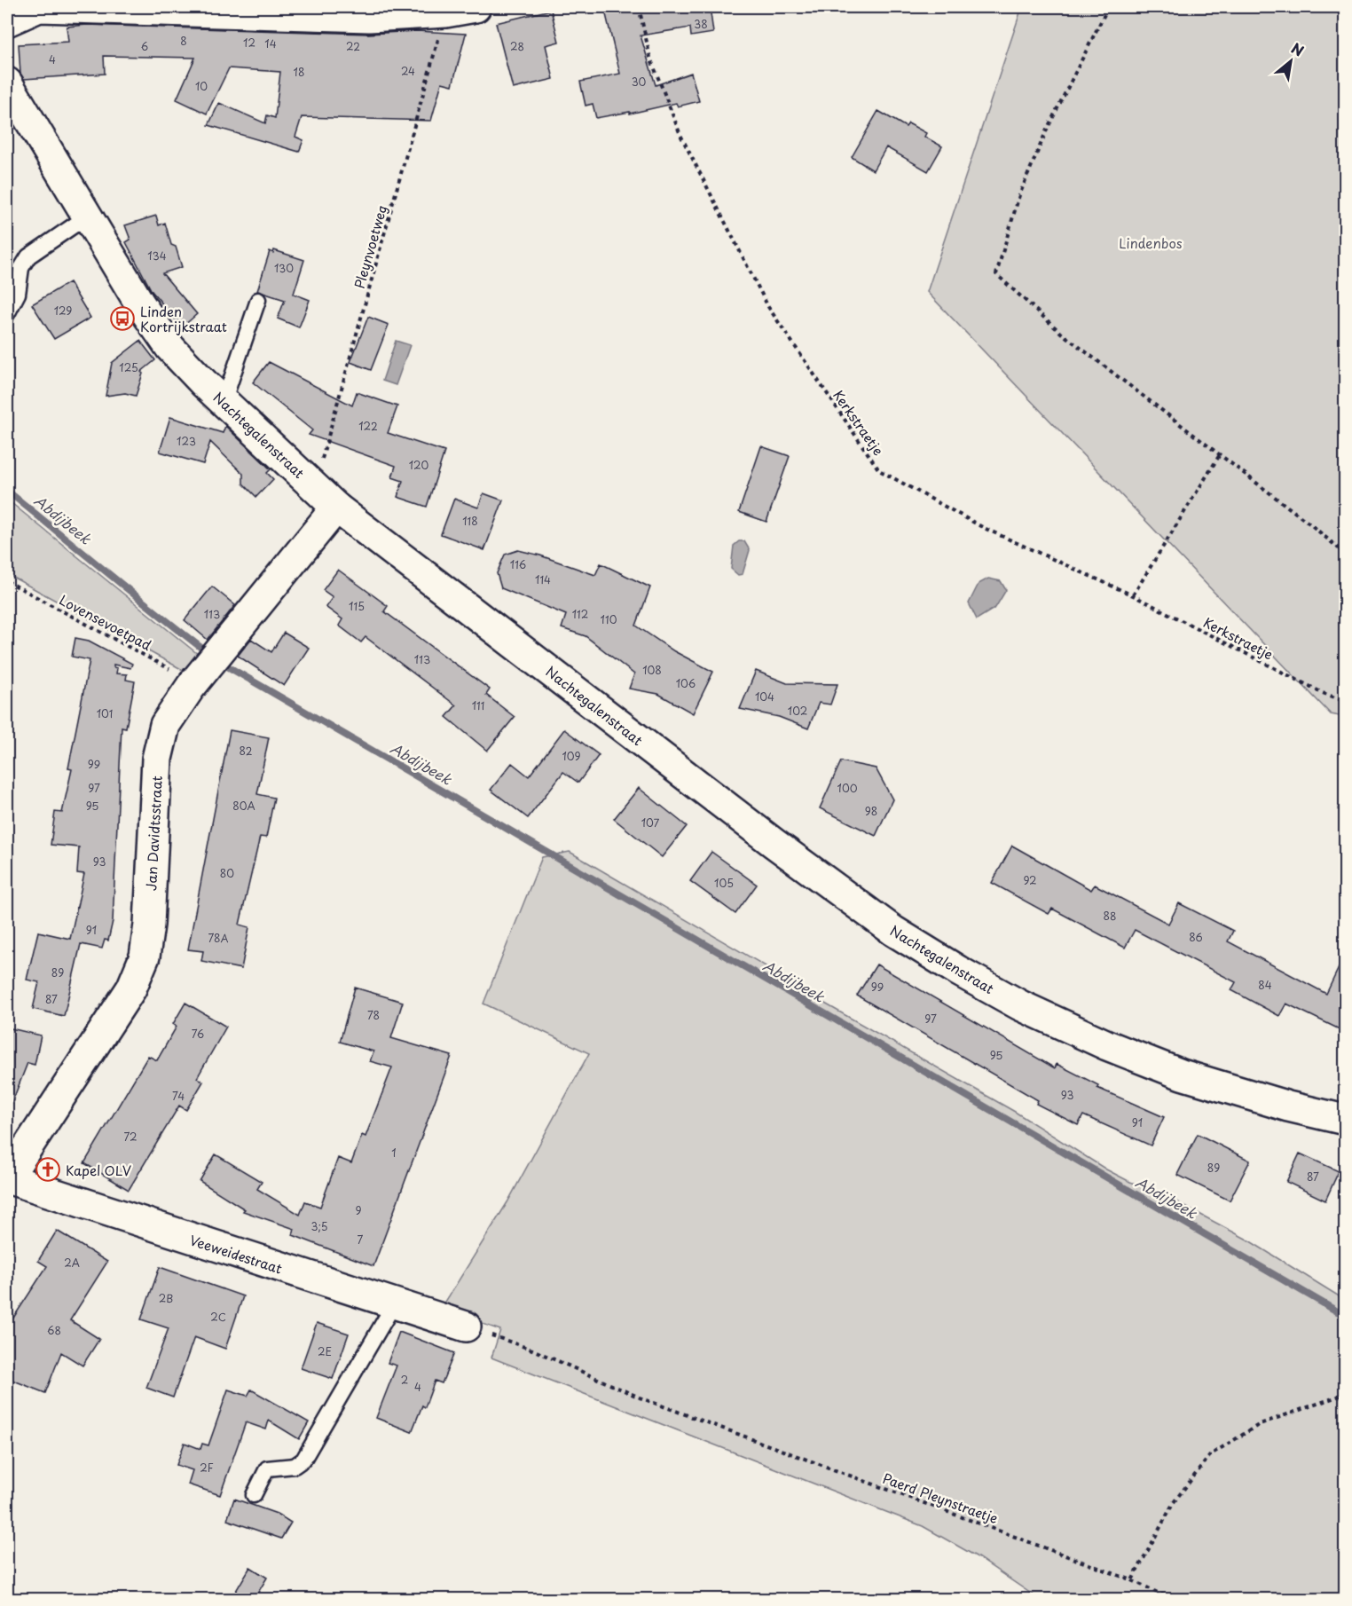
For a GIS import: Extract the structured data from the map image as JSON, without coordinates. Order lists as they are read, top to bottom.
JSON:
{
  "streets": {
    "street": ["Nachtegalenstraat", "Jan Davidtsstraat", "Veeweidestraat"],
    "path": [
      "Pleynvoetweg",
      "Kerkstraetje",
      "Lovensevoetpad",
      "Paerd Pleynstraetje"
    ]
  },
  "crossings": [
    ["Pleynvoetweg", "Nachtegalenstraat"],
    ["Nachtegalenstraat", "Jan Davidtsstraat"],
    ["Lovensevoetpad", "Jan Davidtsstraat"],
    ["Jan Davidtsstraat", "Veeweidestraat"],
    ["Veeweidestraat", "Paerd Pleynstraetje"]
  ],
  "water": ["Abdijbeek"],
  "parks": ["Lindenbos"],
  "places": {
    "bus stop": ["Linden Kortrijkstraat"],
    "church": ["Kapel OLV"]
  },
  "house_numbers": [
    "38",
    "8",
    "12",
    "14",
    "6",
    "22",
    "28",
    "4",
    "24",
    "18",
    "30",
    "10",
    "134",
    "130",
    "129",
    "125",
    "122",
    "123",
    "120",
    "118",
    "116",
    "114",
    "115",
    "113",
    "112",
    "110",
    "113",
    "108",
    "106",
    "104",
    "111",
    "102",
    "101",
    "82",
    "109",
    "99",
    "97",
    "100",
    "95",
    "80A",
    "98",
    "107",
    "93",
    "80",
    "92",
    "105",
    "88",
    "91",
    "86",
    "78A",
    "89",
    "84",
    "99",
    "87",
    "78",
    "97",
    "76",
    "95",
    "93",
    "74",
    "91",
    "72",
    "1",
    "89",
    "87",
    "9",
    "3;5",
    "7",
    "2A",
    "2B",
    "2C",
    "68",
    "2E",
    "2",
    "4",
    "2F"
  ],
  "north": "top right"
}
